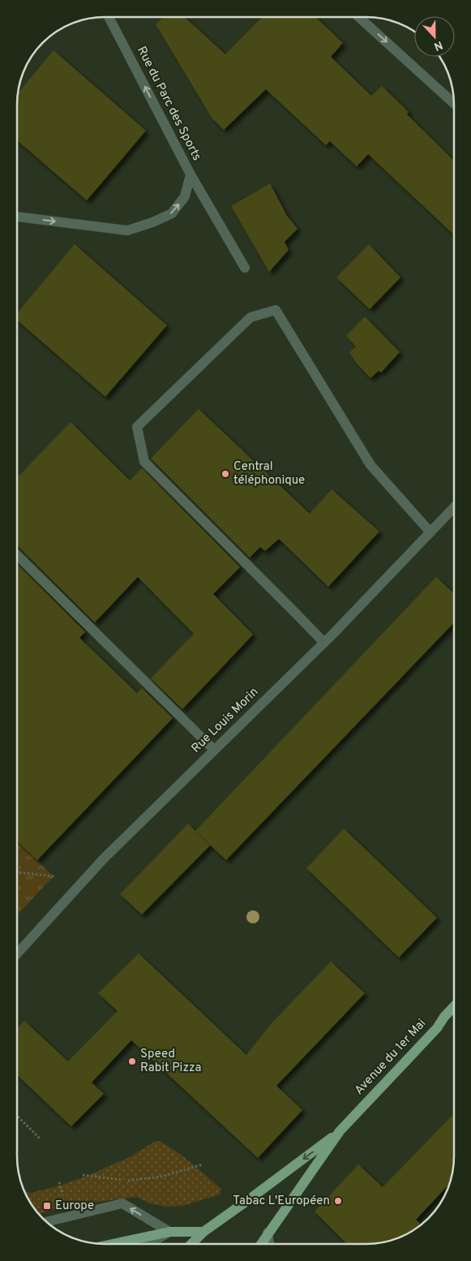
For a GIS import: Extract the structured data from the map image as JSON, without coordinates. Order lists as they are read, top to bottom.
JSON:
{
  "streets": {
    "main road": ["Avenue du 1er Mai"],
    "street": ["Rue du Parc des Sports", "Rue Louis Morin"]
  },
  "places": {
    "other": ["Central téléphonique", "Speed Rabit Pizza", "Tabac L'Européen"],
    "transit": ["Europe"]
  },
  "north": "bottom"
}
